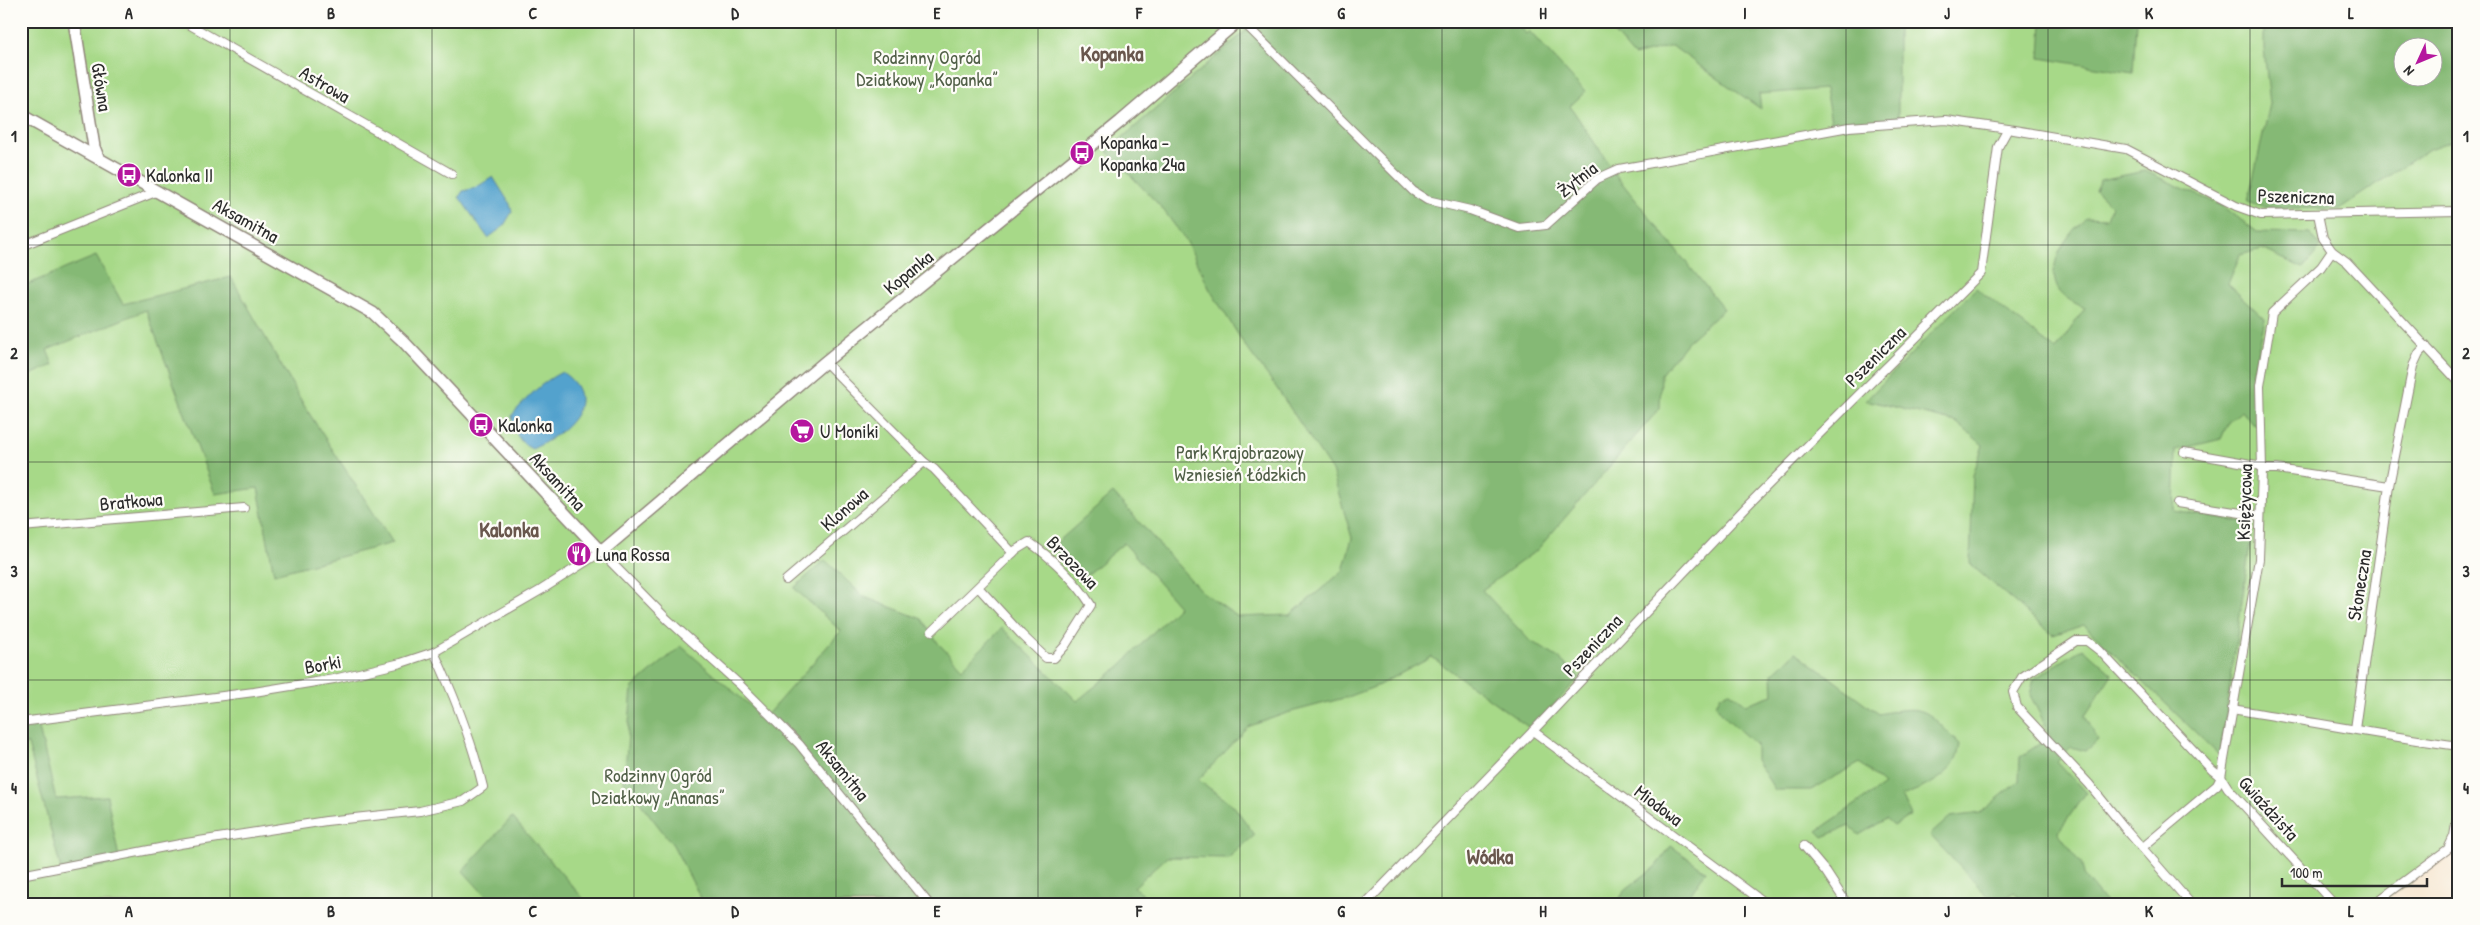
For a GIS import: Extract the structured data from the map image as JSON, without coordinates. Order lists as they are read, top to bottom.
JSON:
{
  "streets": {
    "street": [
      "Astrowa",
      "Główna",
      "Żytnia",
      "Pszeniczna",
      "Aksamitna",
      "Kopanka",
      "Bratkowa",
      "Księżycowa",
      "Klonowa",
      "Brzozowa",
      "Słoneczna",
      "Borki",
      "Miodowa",
      "Gwiaździsta"
    ]
  },
  "crossings": [
    ["Główna", "Aksamitna"],
    ["Żytnia", "Pszeniczna"],
    ["Żytnia", "Kopanka"],
    ["Pszeniczna", "Miodowa"],
    ["Aksamitna", "Kopanka"],
    ["Aksamitna", "Borki"],
    ["Kopanka", "Borki"],
    ["Księżycowa", "Gwiaździsta"]
  ],
  "districts": ["Kopanka", "Kalonka", "Wódka"],
  "parks": ["Rodzinny Ogród Działkowy „Kopanka”", "Park Krajobrazowy Wzniesień Łódzkich", "Rodzinny Ogród Działkowy „Ananas”"],
  "places": {
    "bus stop": ["Kopanka - Kopanka 24a", "Kalonka II", "Kalonka"],
    "supermarket": ["U Moniki"],
    "restaurant": ["Luna Rossa"]
  },
  "scale_bar": "100 m",
  "north": "bottom left",
  "grid": {
    "columns": [
      "A",
      "B",
      "C",
      "D",
      "E",
      "F",
      "G",
      "H",
      "I",
      "J",
      "K",
      "L"
    ],
    "rows": [
      "1",
      "2",
      "3",
      "4"
    ]
  }
}
